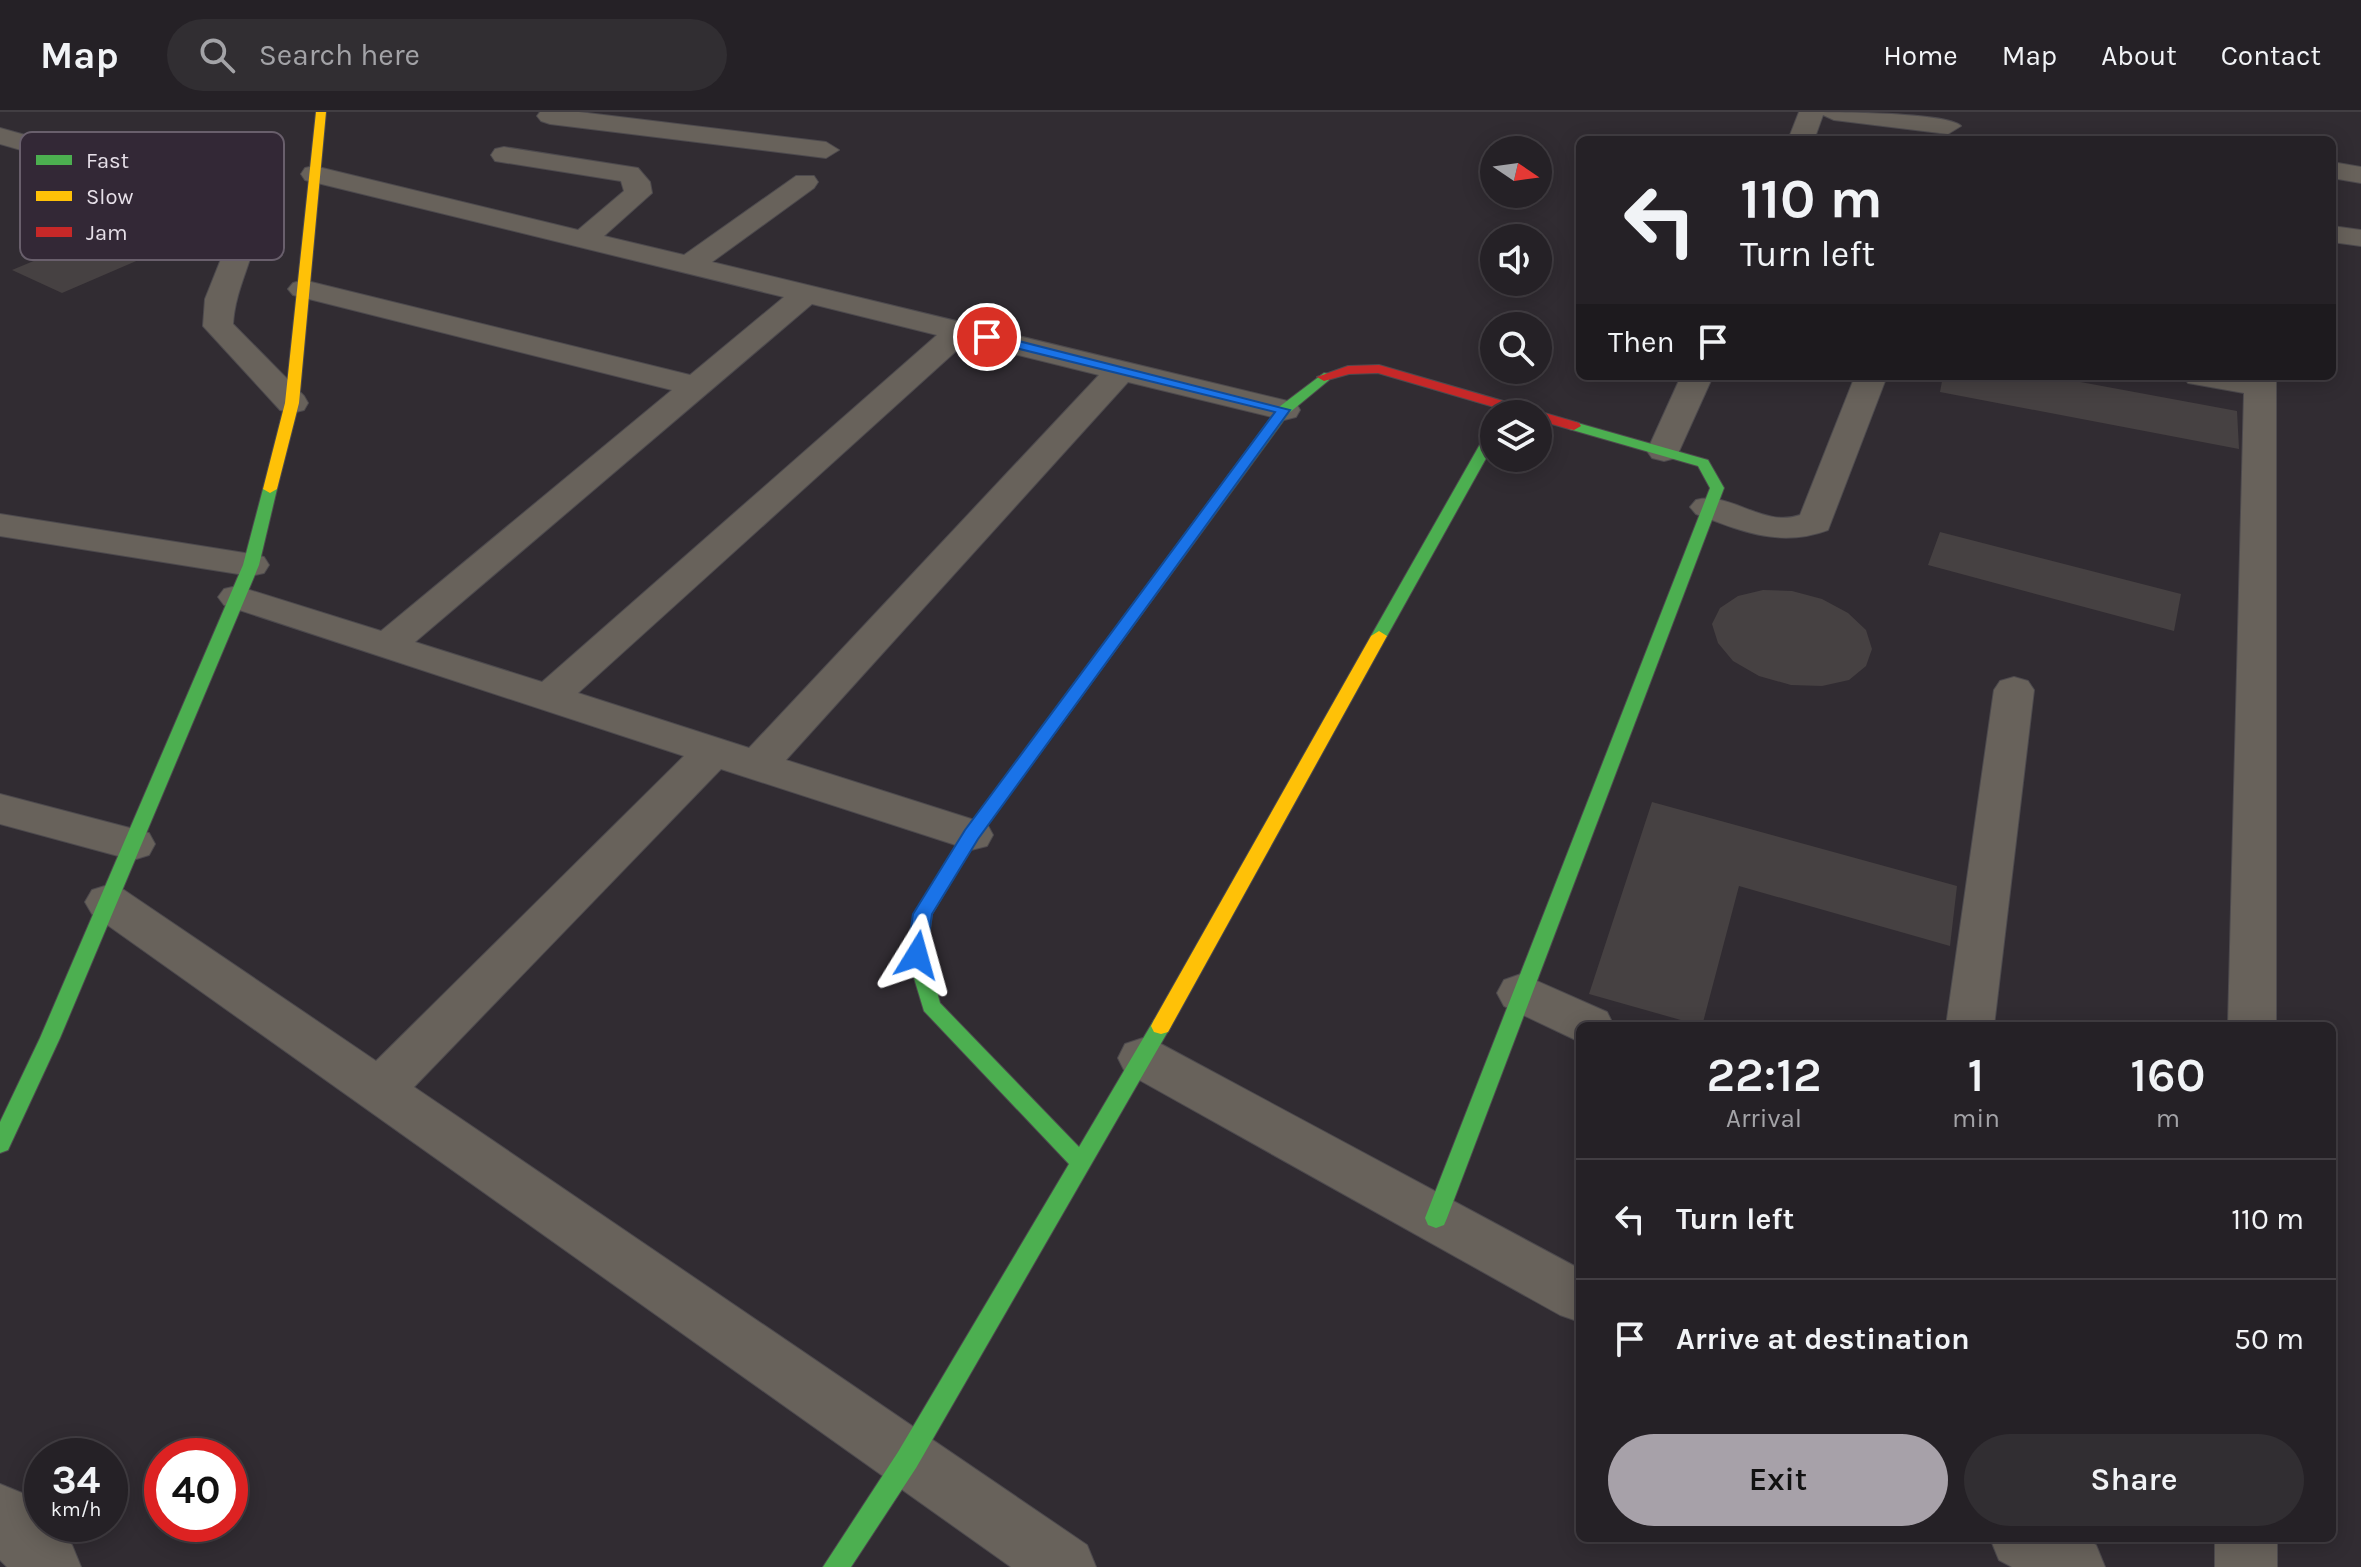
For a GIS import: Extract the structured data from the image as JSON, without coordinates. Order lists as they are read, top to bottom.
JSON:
{
  "legend": ["Fast", "Slow", "Jam"],
  "north": "right",
  "page": {
    "header": "Map",
    "search": "Search here",
    "nav": [
      "Home",
      "Map",
      "About",
      "Contact"
    ],
    "turn": ["110 m", "Turn left"],
    "then": "Then",
    "eta": [
      "22:12",
      "Arrival",
      "1",
      "min",
      "160",
      "m"
    ],
    "list": [
      {
        "name": "Turn left",
        "value": "110 m"
      },
      {
        "name": "Arrive at destination",
        "value": "50 m"
      }
    ],
    "buttons": ["Exit", "Share"],
    "speed": "34 km/h",
    "limit": "40"
  }
}
